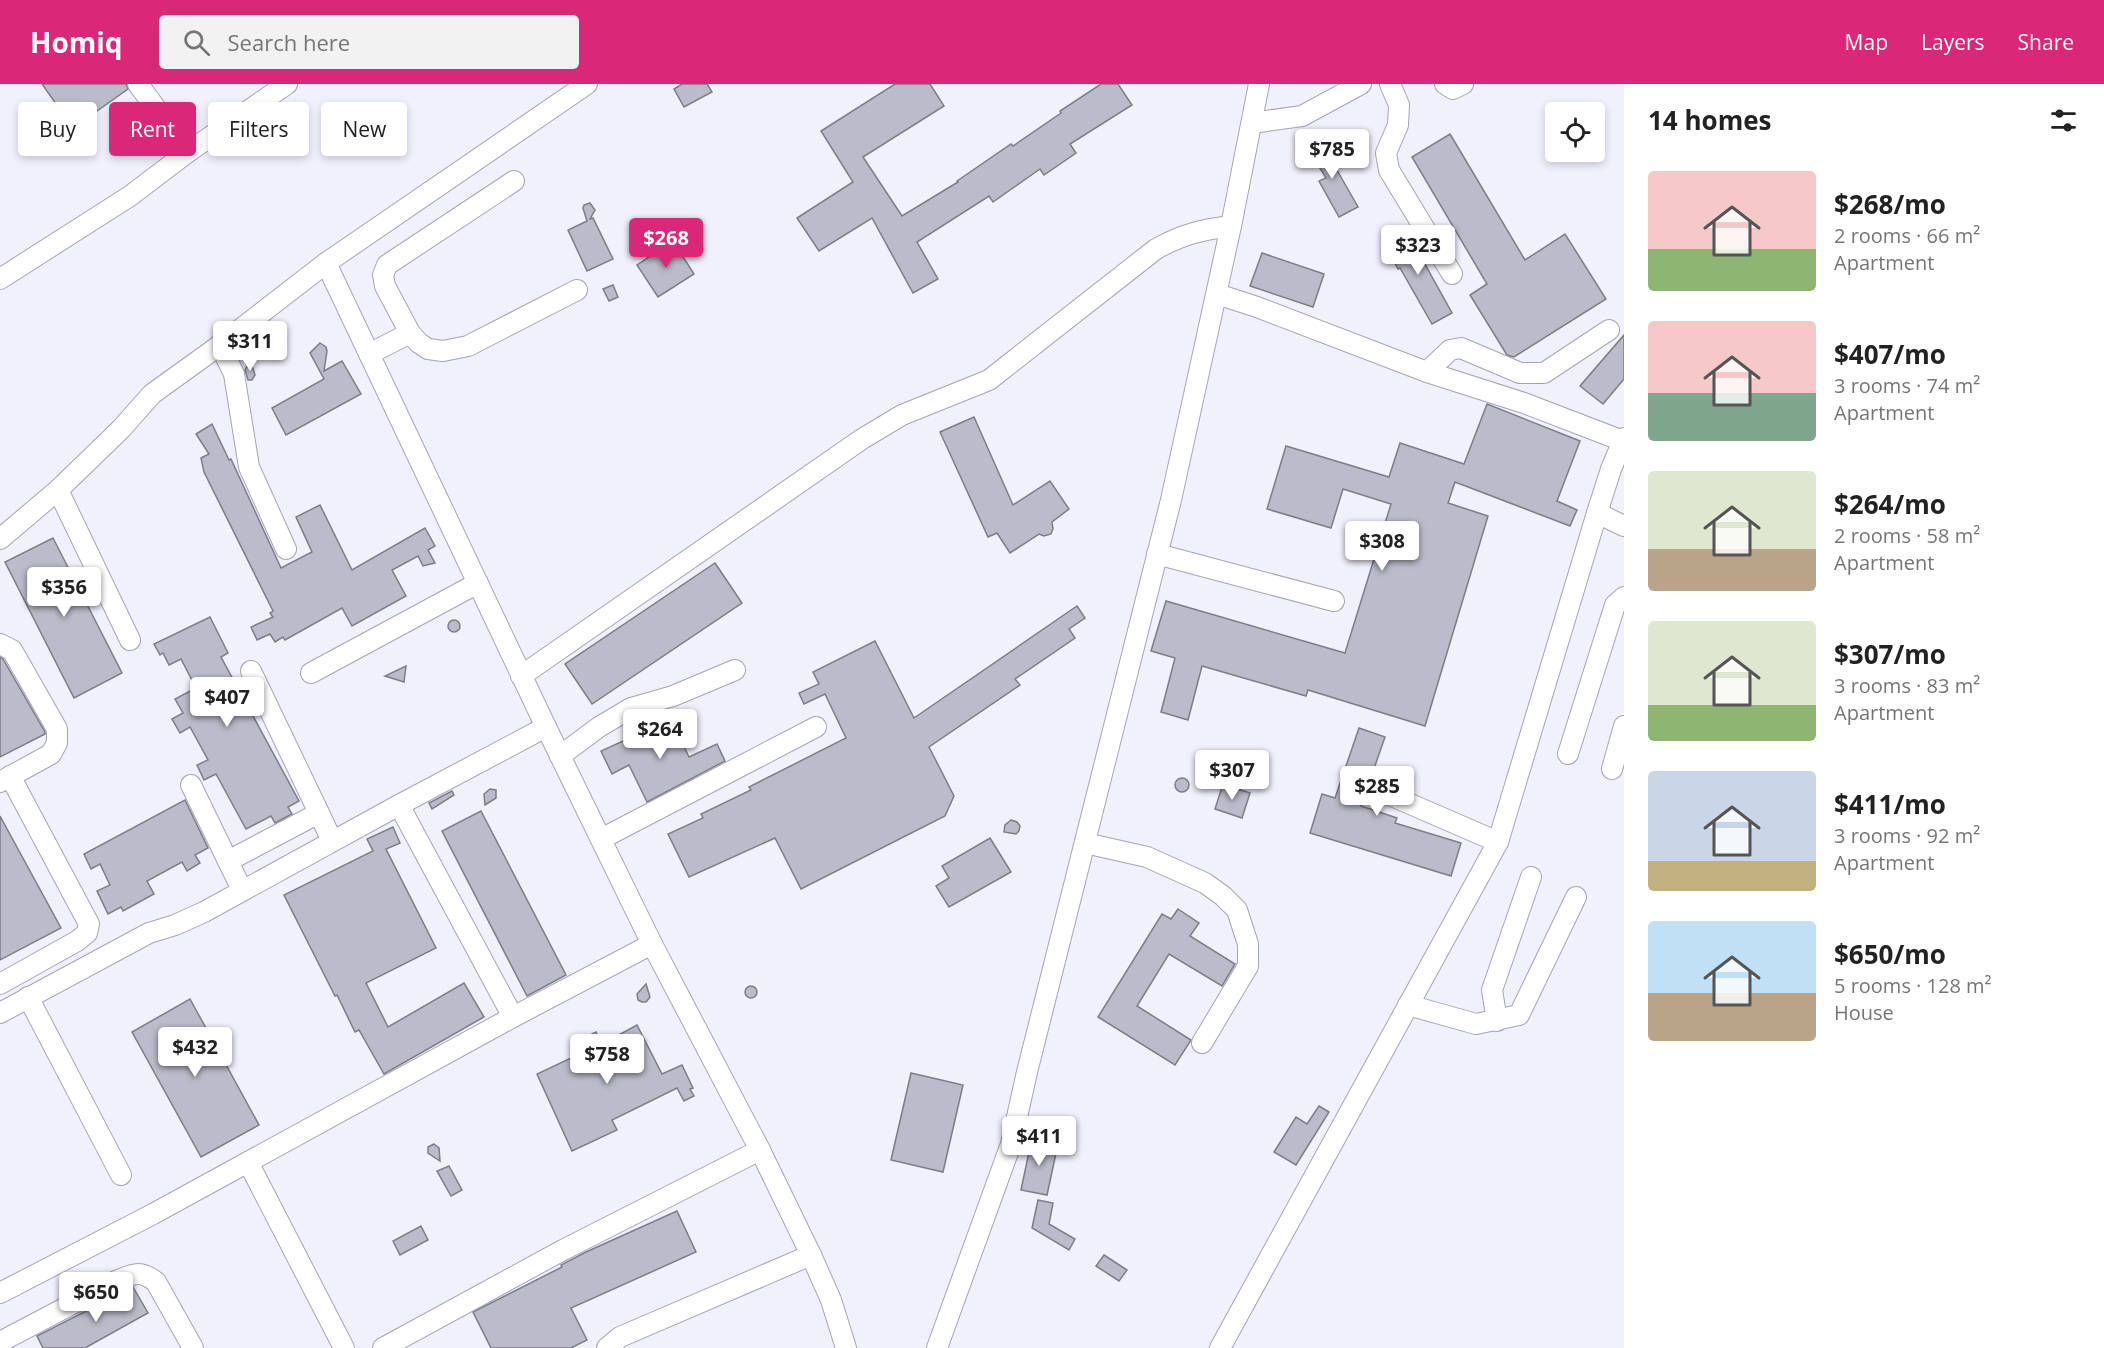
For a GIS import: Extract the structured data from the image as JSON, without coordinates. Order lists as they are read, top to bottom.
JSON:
{
  "page": {
    "header": "Homiq",
    "search": "Search here",
    "nav": ["Map", "Layers", "Share"],
    "heading": "14 homes",
    "chip": [
      "Buy",
      "Rent",
      "Filters",
      "New"
    ],
    "price": [
      "$785",
      "$268",
      "$323",
      "$311",
      "$308",
      "$356",
      "$407",
      "$264",
      "$307",
      "$285",
      "$432",
      "$758",
      "$411",
      "$650"
    ],
    "list": [
      {
        "name": "$268/mo",
        "note": "2 rooms · 66 m² · Apartment"
      },
      {
        "name": "$407/mo",
        "note": "3 rooms · 74 m² · Apartment"
      },
      {
        "name": "$264/mo",
        "note": "2 rooms · 58 m² · Apartment"
      },
      {
        "name": "$307/mo",
        "note": "3 rooms · 83 m² · Apartment"
      },
      {
        "name": "$411/mo",
        "note": "3 rooms · 92 m² · Apartment"
      },
      {
        "name": "$650/mo",
        "note": "5 rooms · 128 m² · House"
      }
    ]
  }
}
